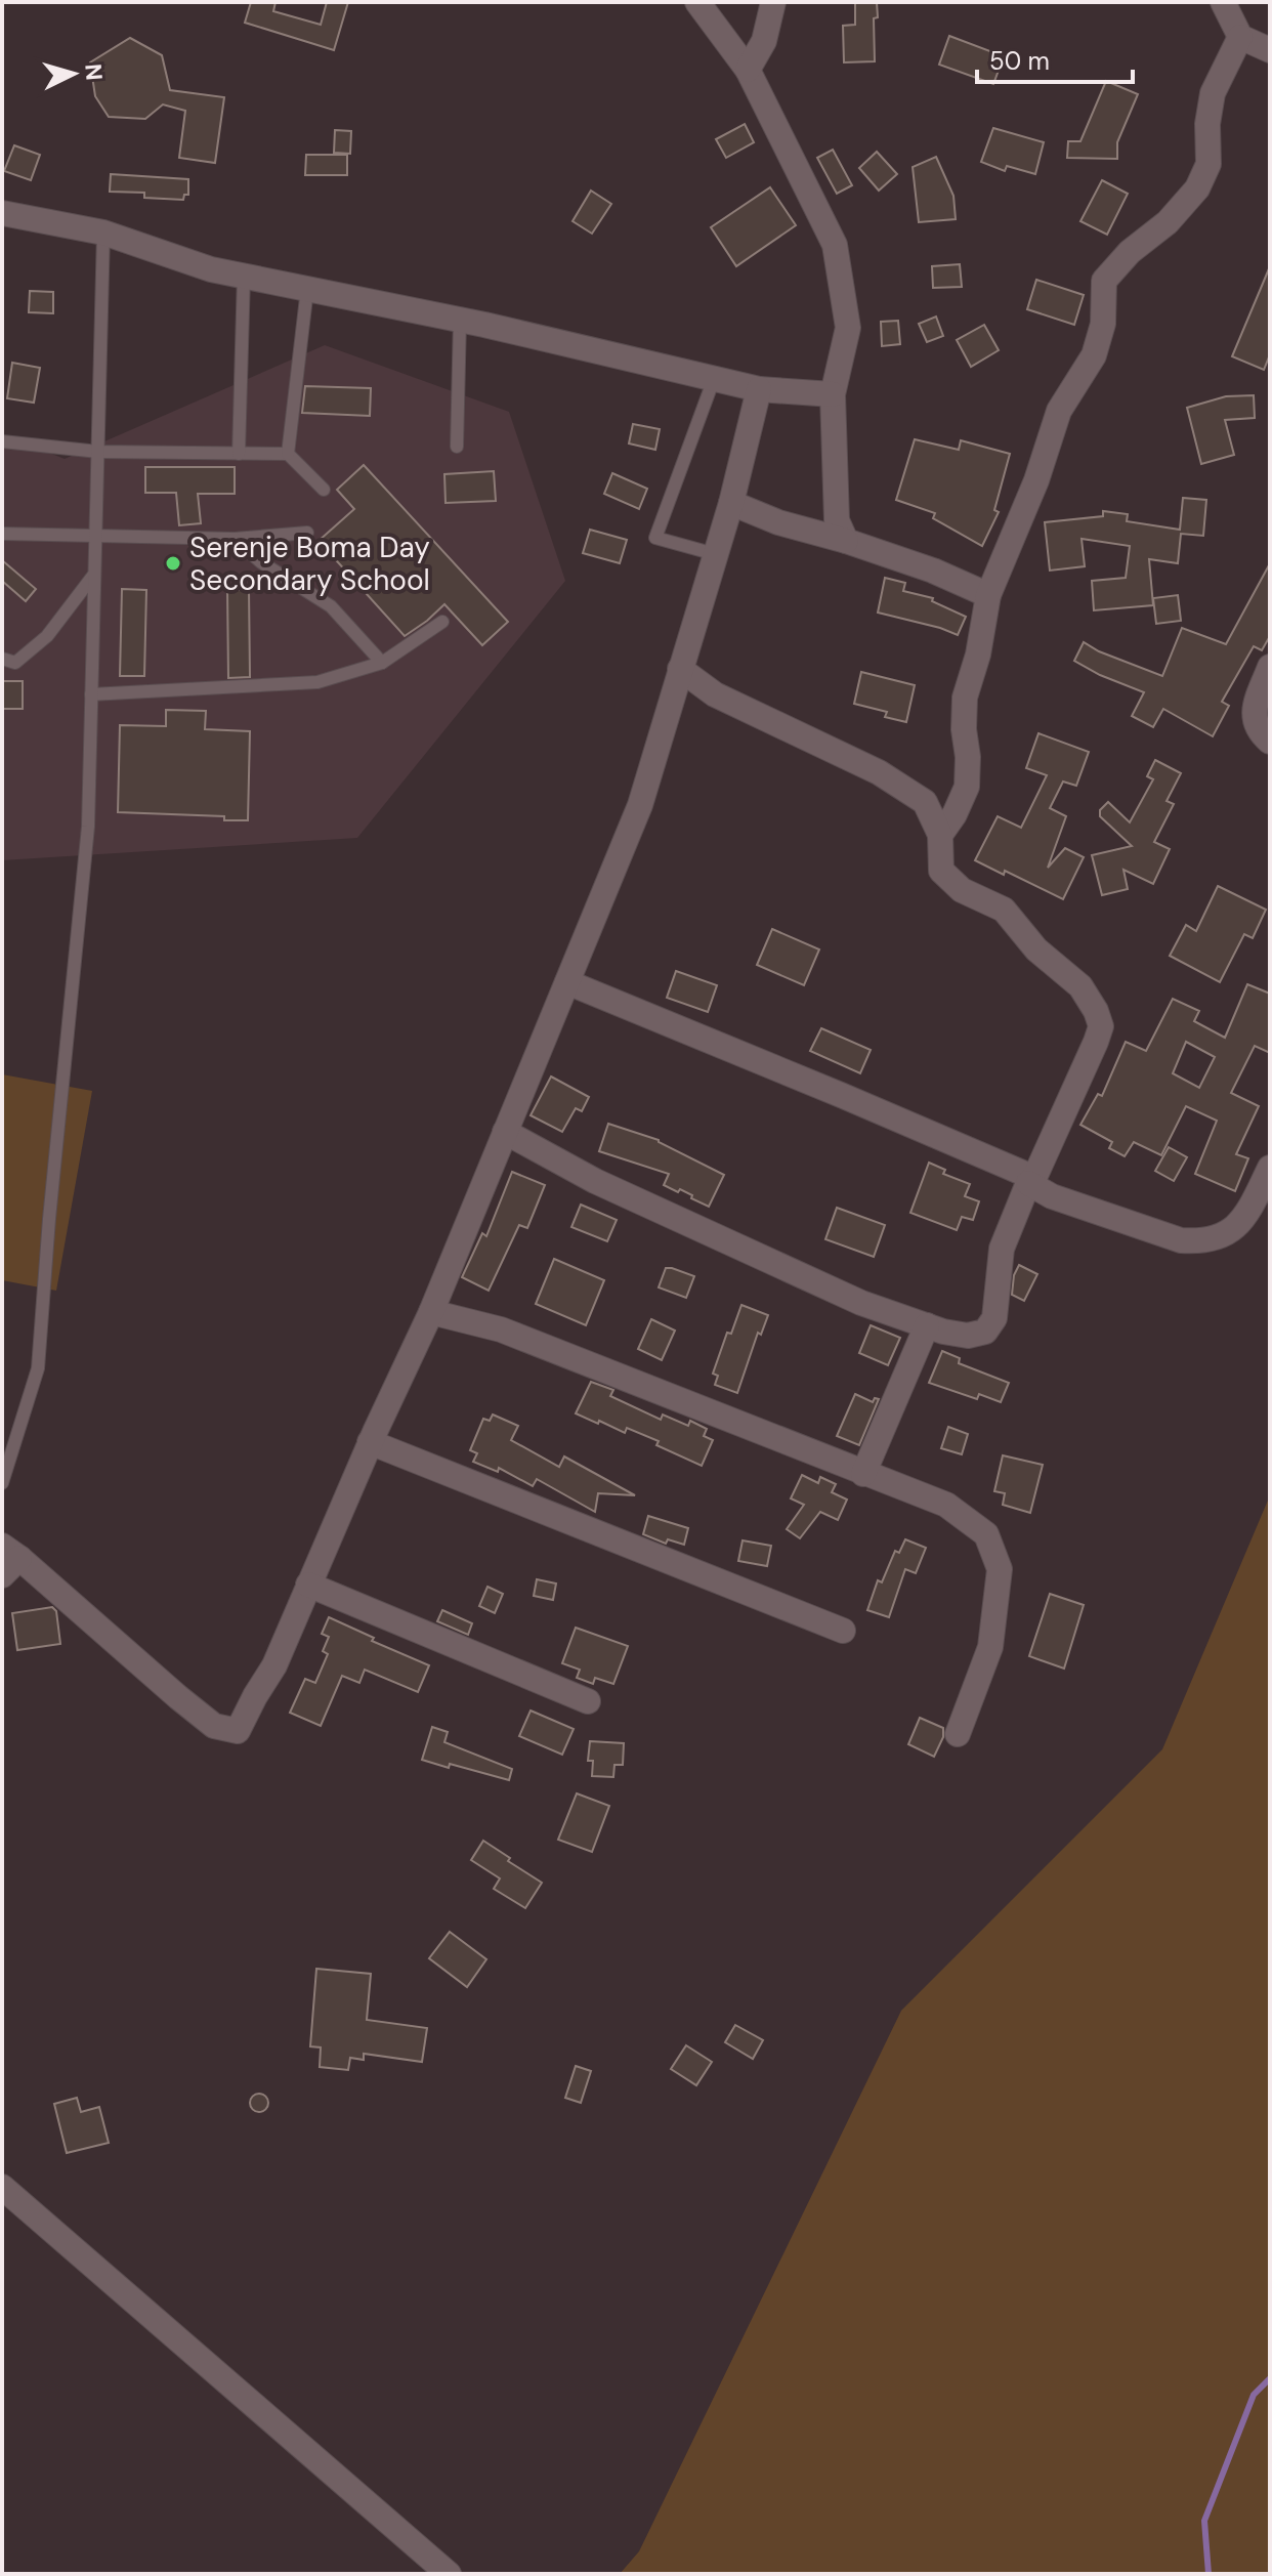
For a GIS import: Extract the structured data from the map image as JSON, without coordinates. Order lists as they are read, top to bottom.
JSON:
{
  "places": ["Serenje Boma Day Secondary School"],
  "scale_bar": "50 m",
  "north": "right"
}
